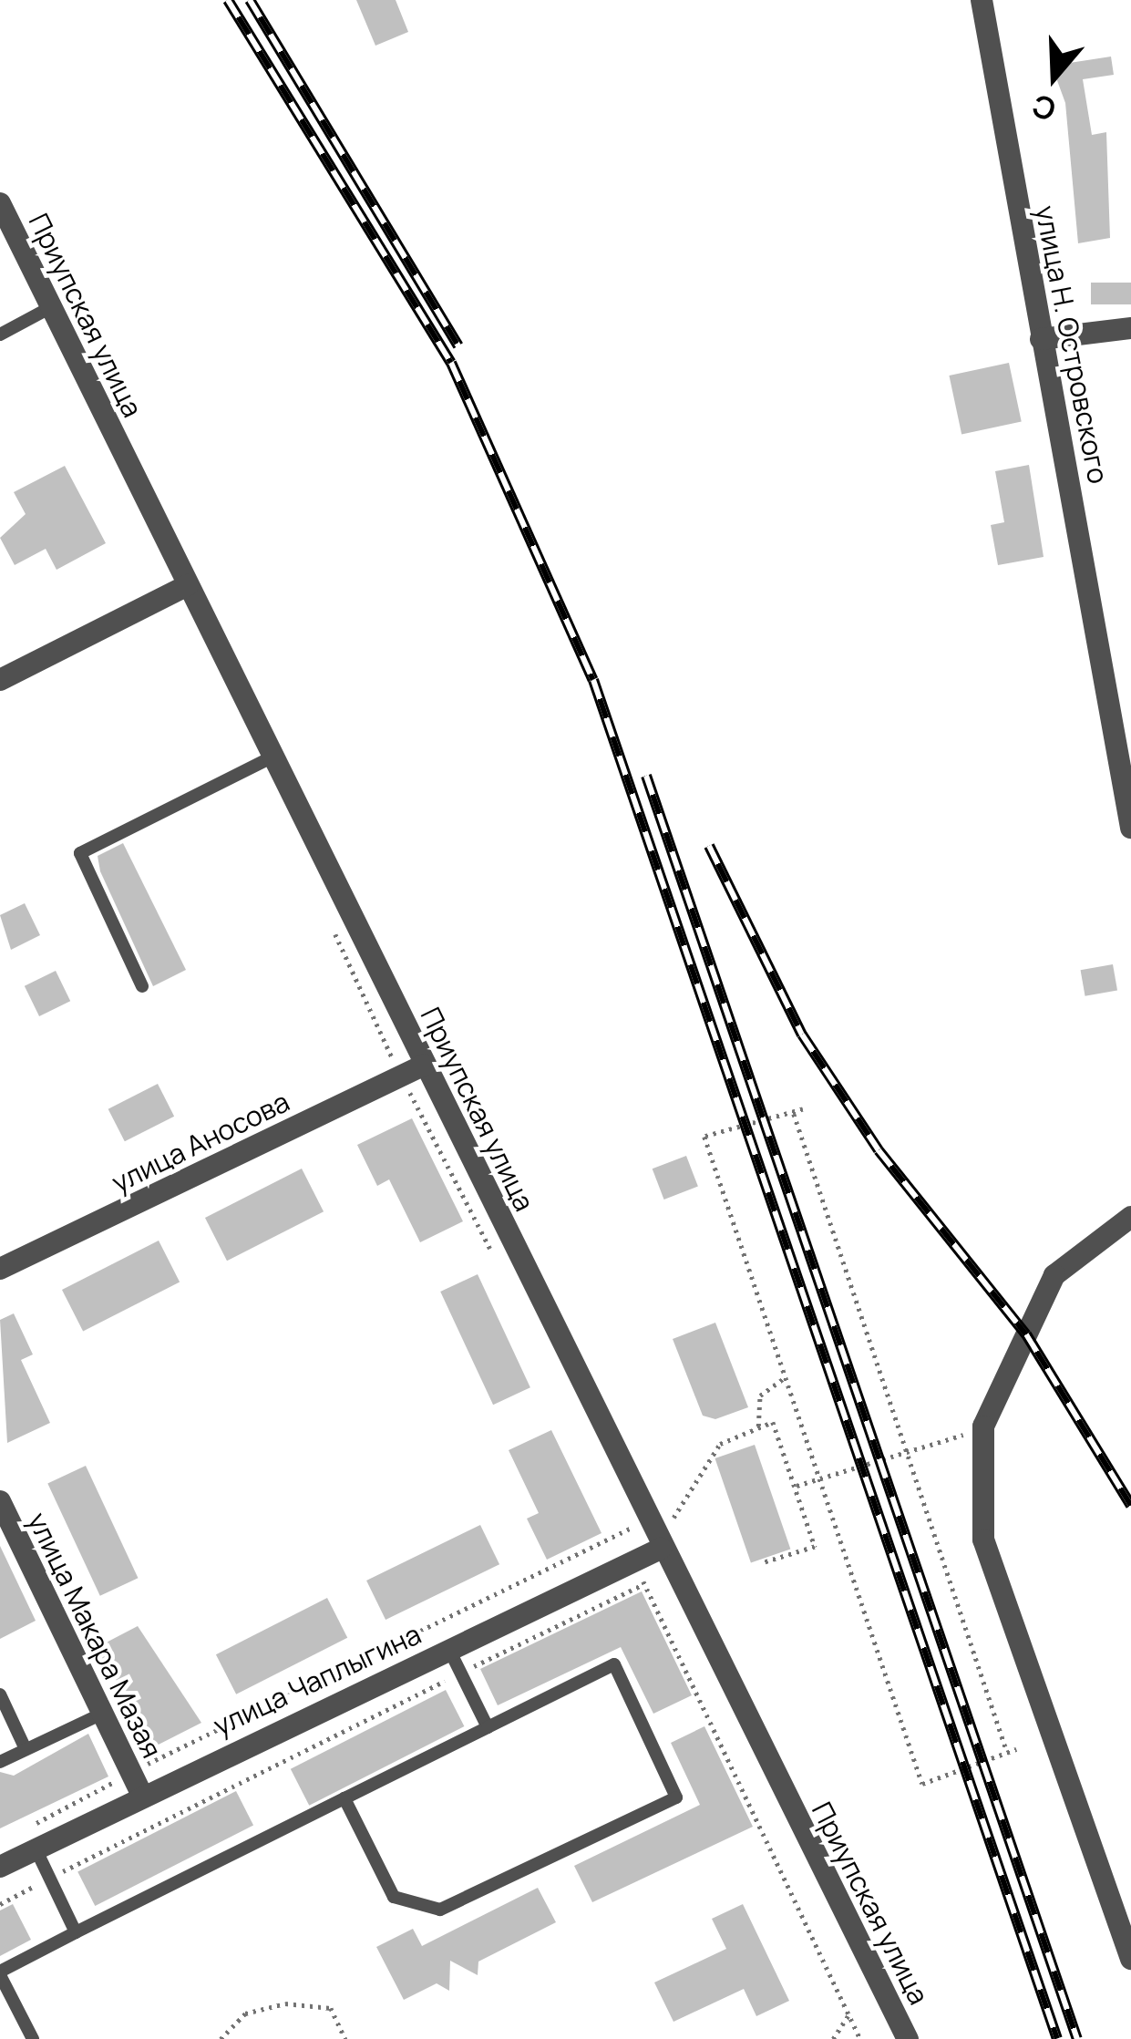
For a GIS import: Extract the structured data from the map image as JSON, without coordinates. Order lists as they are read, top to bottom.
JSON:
{
  "streets": {
    "street": [
      "Приупская улица",
      "улица Н. Островского",
      "улица Аносова",
      "улица Макара Мазая",
      "улица Чаплыгина"
    ]
  },
  "crossings": [
    ["Приупская улица", "улица Аносова"],
    ["Приупская улица", "улица Чаплыгина"],
    ["улица Макара Мазая", "улица Чаплыгина"]
  ],
  "north": "bottom"
}
